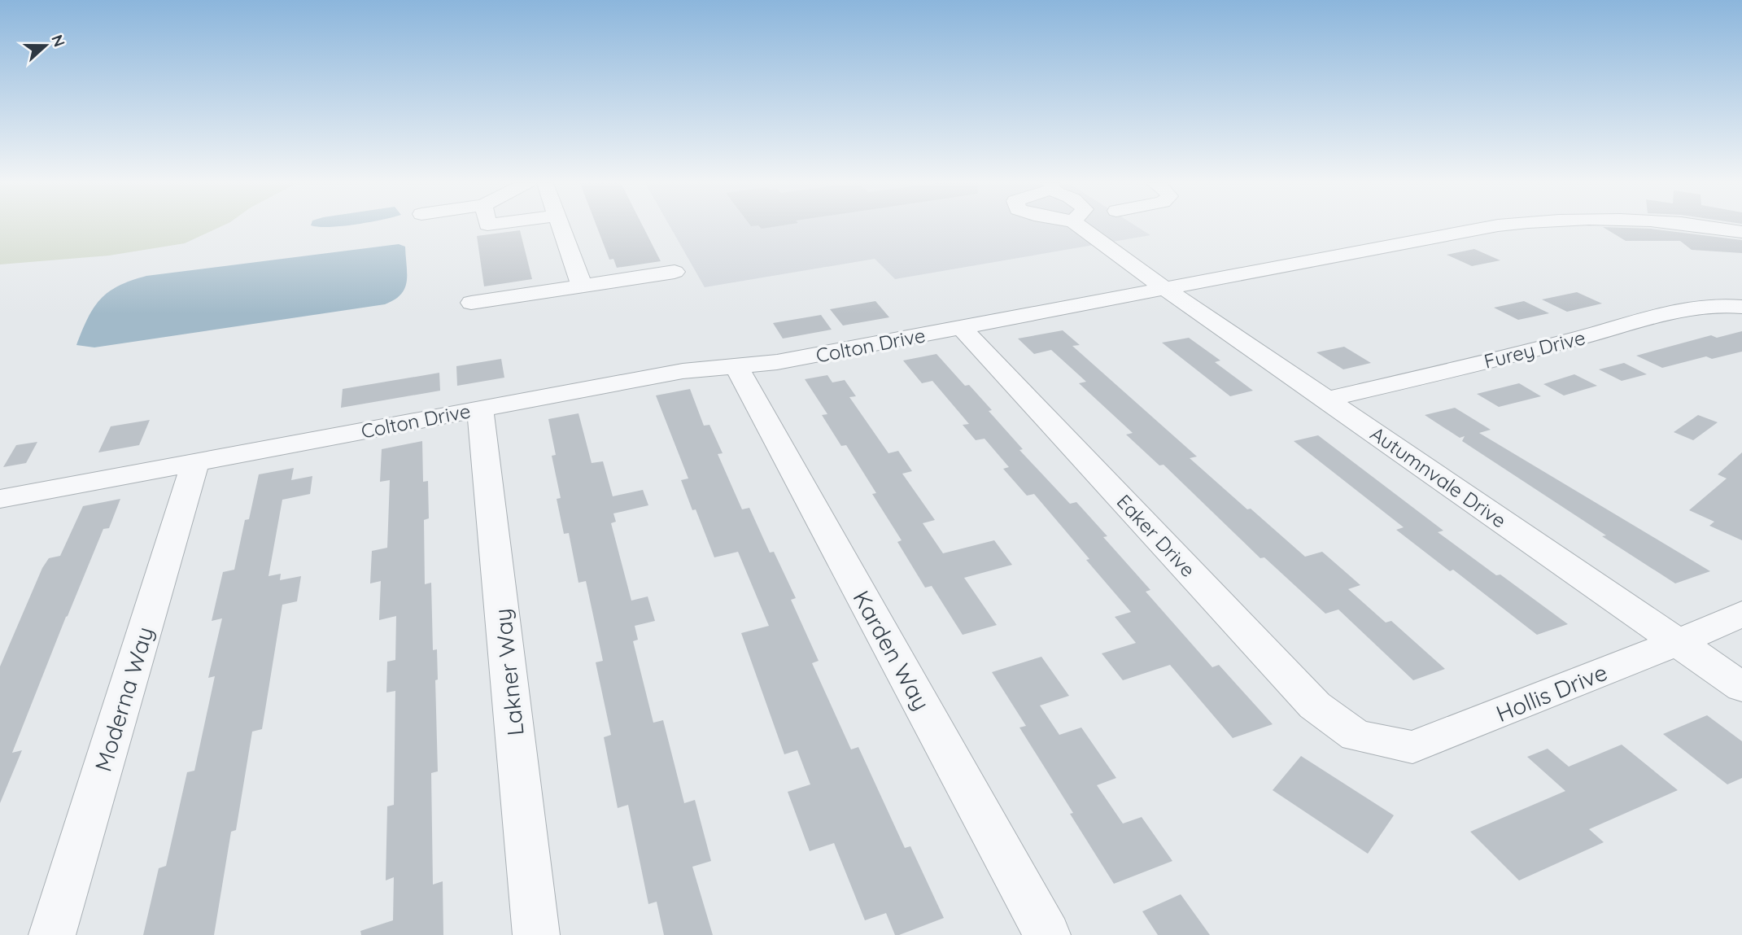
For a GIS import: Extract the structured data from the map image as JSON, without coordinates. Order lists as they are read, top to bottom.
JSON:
{
  "streets": {
    "street": [
      "Colton Drive",
      "Furey Drive",
      "Autumnvale Drive",
      "Eaker Drive",
      "Karden Way",
      "Lakner Way",
      "Hollis Drive",
      "Moderna Way"
    ]
  },
  "crossings": [
    ["Colton Drive", "Autumnvale Drive"],
    ["Colton Drive", "Eaker Drive"],
    ["Colton Drive", "Karden Way"],
    ["Colton Drive", "Lakner Way"],
    ["Colton Drive", "Moderna Way"],
    ["Furey Drive", "Autumnvale Drive"],
    ["Autumnvale Drive", "Hollis Drive"],
    ["Eaker Drive", "Hollis Drive"]
  ],
  "north": "right"
}
